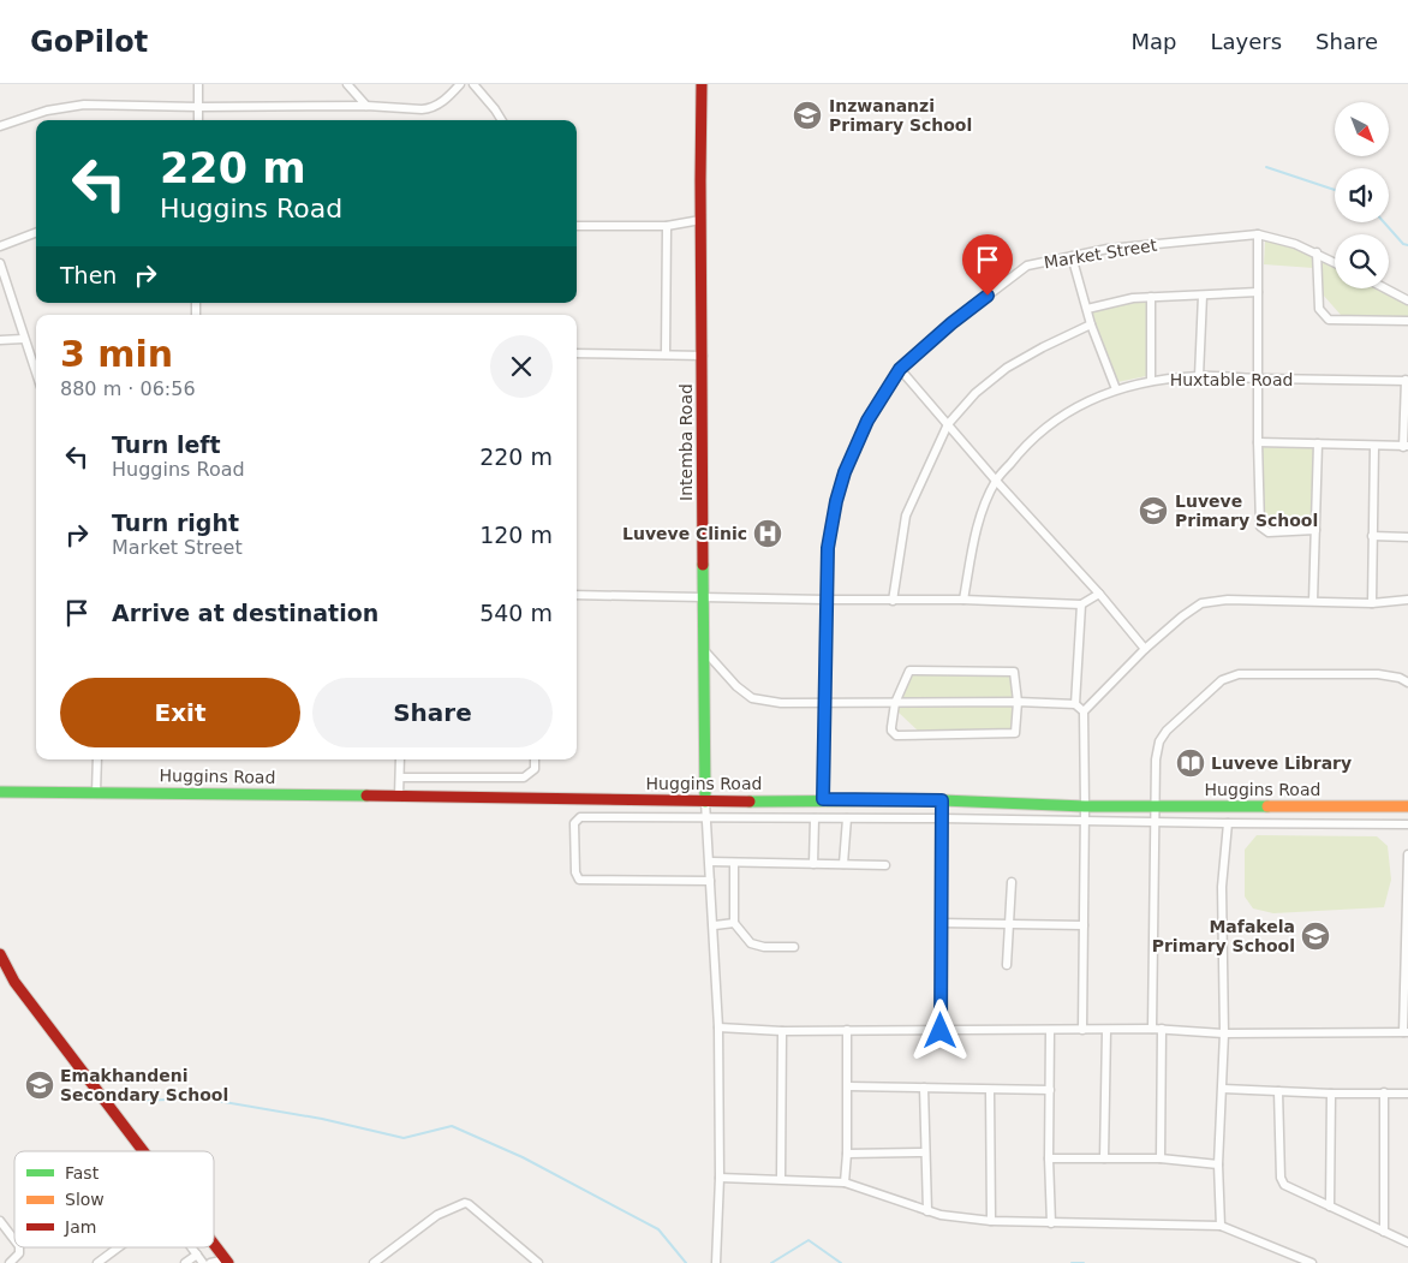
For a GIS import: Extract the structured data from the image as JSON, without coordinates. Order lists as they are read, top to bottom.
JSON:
{
  "streets": {
    "street": [
      "Market Street",
      "Huxtable Road",
      "Intemba Road",
      "Huggins Road"
    ]
  },
  "crossings": [
    ["Market Street", "Huggins Road"],
    ["Intemba Road", "Huggins Road"]
  ],
  "places": {
    "school or university": [
      "Inzwananzi Primary School",
      "Luveve Primary School",
      "Mafakela Primary School",
      "Emakhandeni Secondary School"
    ],
    "hospital": ["Luveve Clinic"],
    "library": ["Luveve Library"]
  },
  "legend": ["Fast", "Slow", "Jam"],
  "north": "bottom right",
  "page": {
    "header": "GoPilot",
    "nav": ["Map", "Layers", "Share"],
    "turn": ["220 m", "Huggins Road"],
    "then": "Then",
    "heading": ["3 min", "880 m · 06:56"],
    "list": [
      {
        "name": "Turn left",
        "note": "Huggins Road",
        "value": "220 m"
      },
      {
        "name": "Turn right",
        "note": "Market Street",
        "value": "120 m"
      },
      {
        "name": "Arrive at destination",
        "value": "540 m"
      }
    ],
    "buttons": ["Exit", "Share"]
  }
}
